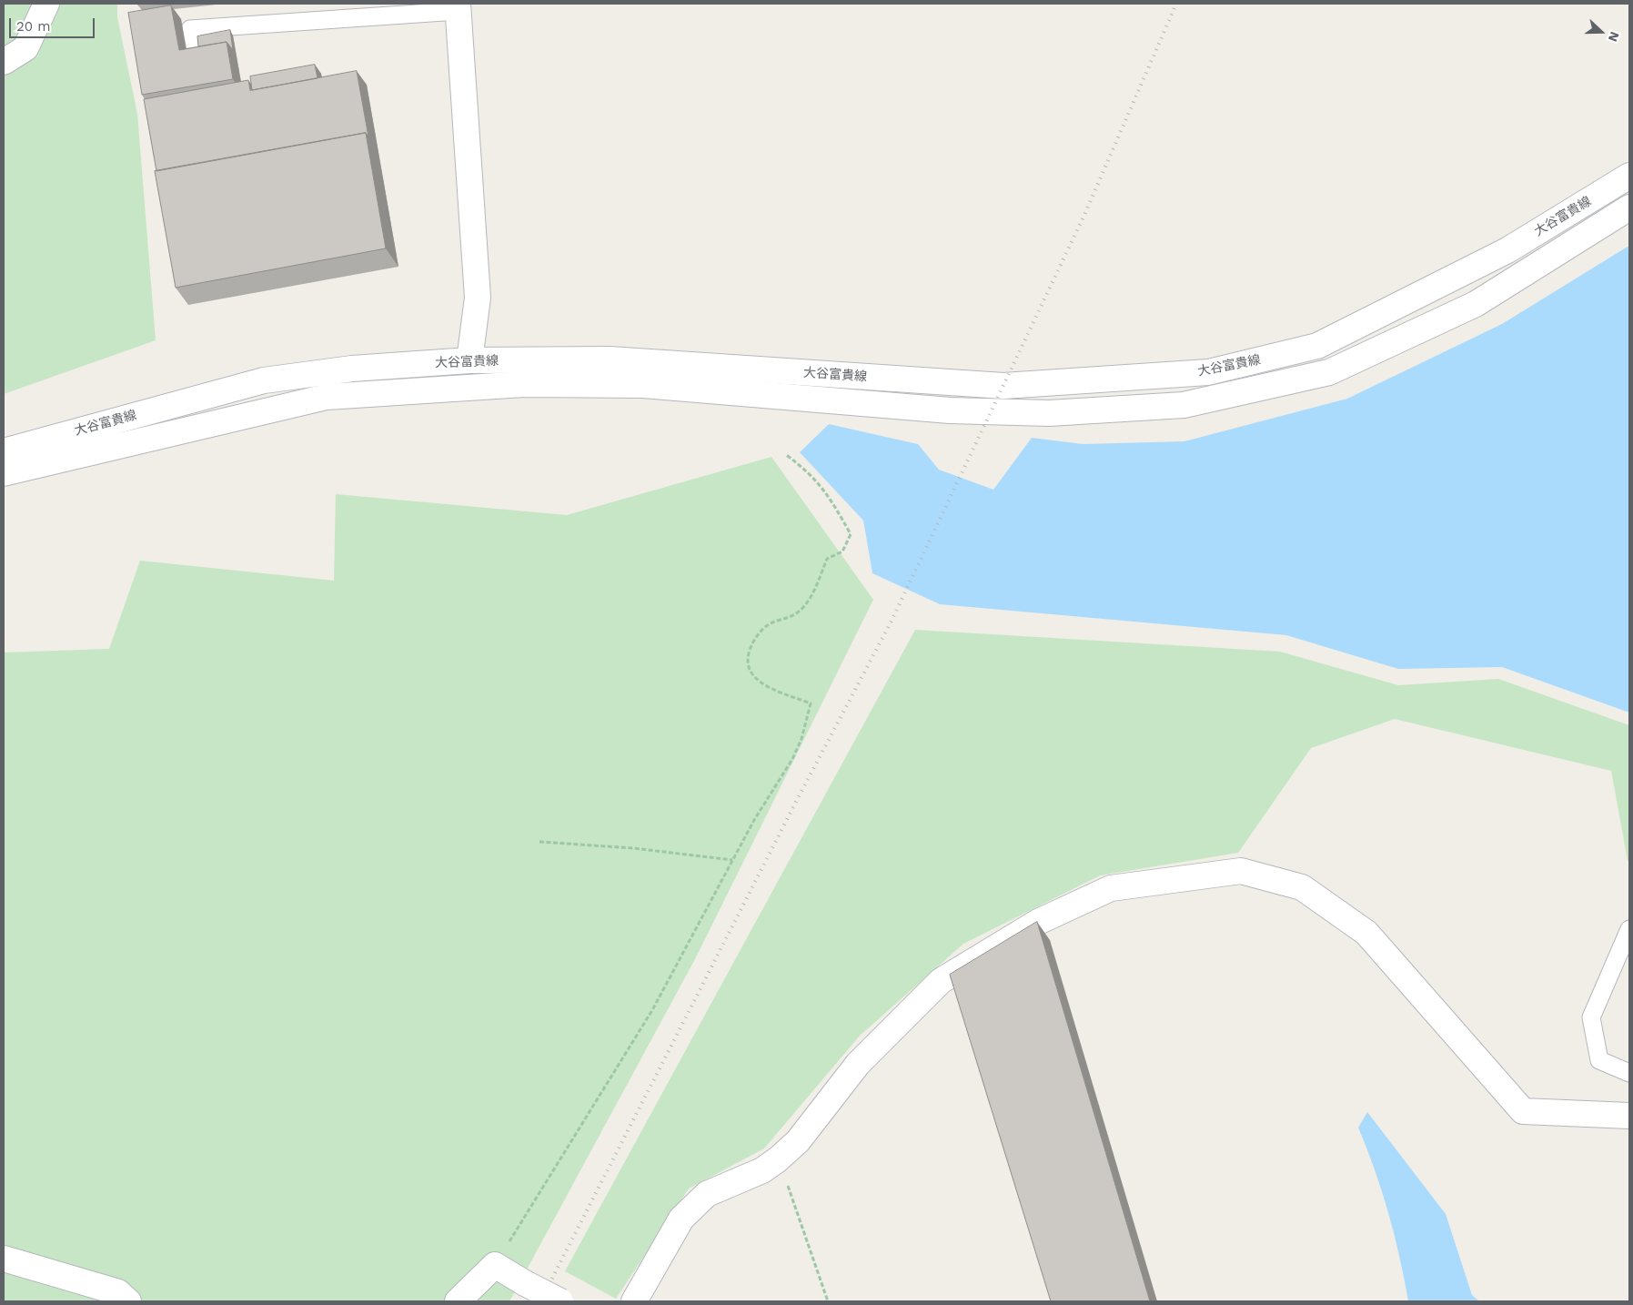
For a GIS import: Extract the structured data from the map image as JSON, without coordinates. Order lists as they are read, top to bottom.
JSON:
{
  "streets": {
    "street": ["大谷富貴線"]
  },
  "scale_bar": "20 m",
  "north": "right"
}
